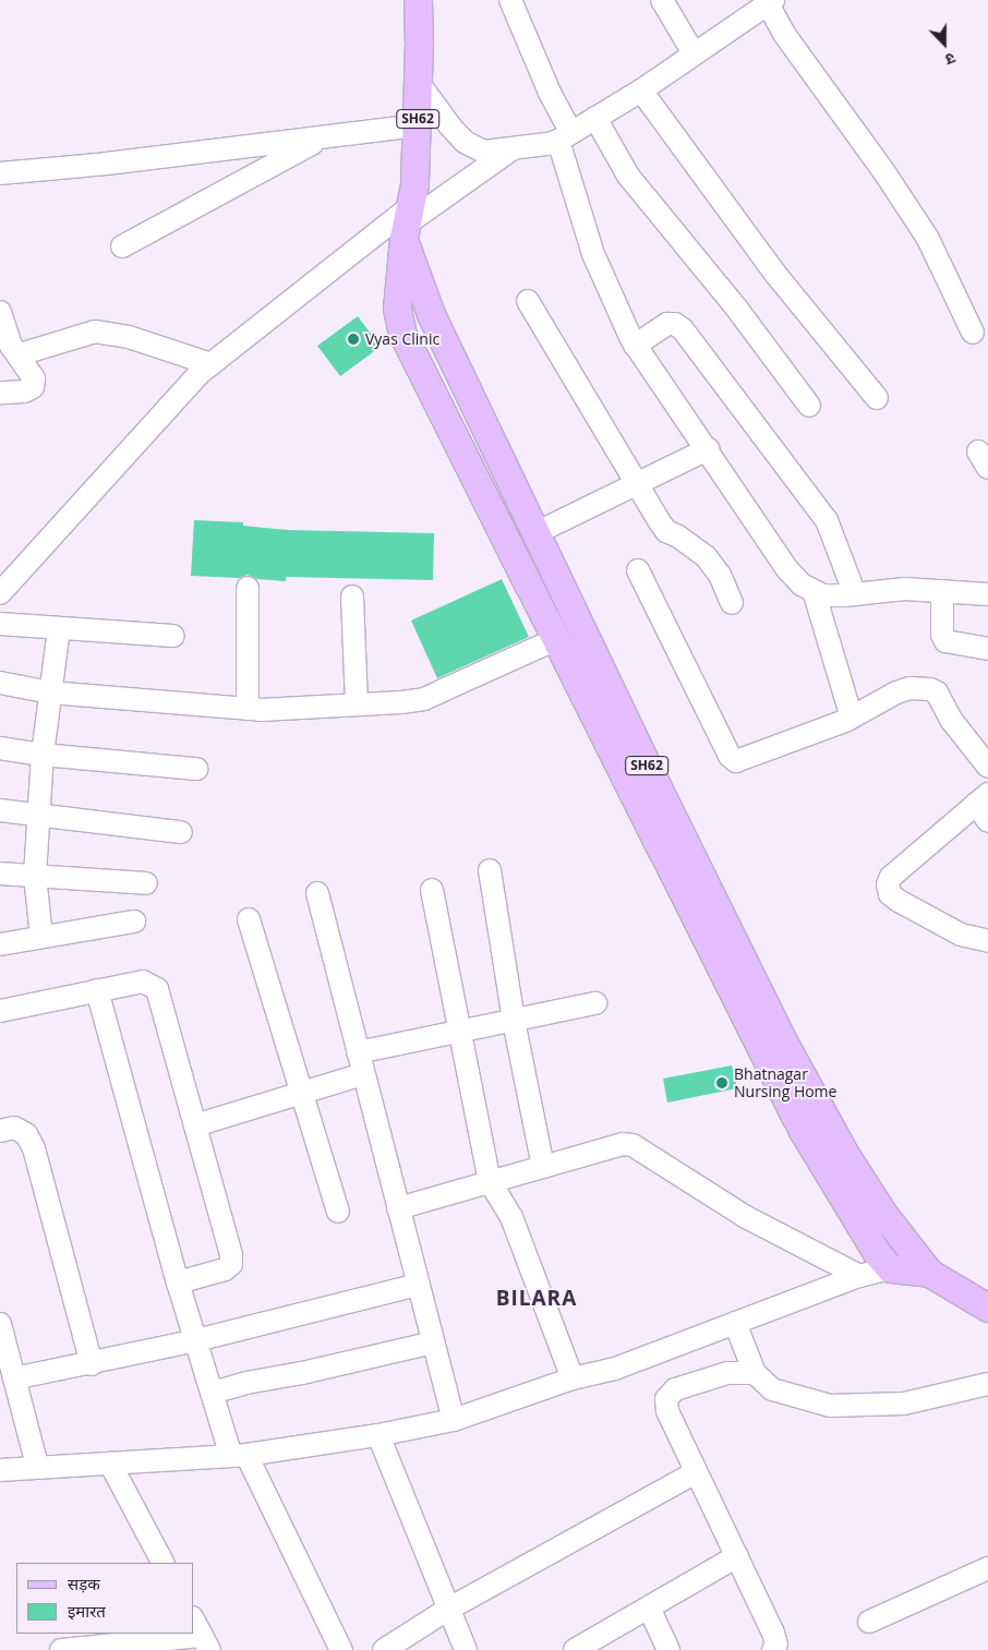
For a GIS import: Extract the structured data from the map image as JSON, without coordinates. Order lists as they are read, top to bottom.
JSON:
{
  "streets": {
    "main road": ["SH62"]
  },
  "districts": ["BILARA"],
  "places": ["Vyas Clinic", "Bhatnagar Nursing Home"],
  "legend": ["सड़क", "इमारत"],
  "north": "bottom"
}
